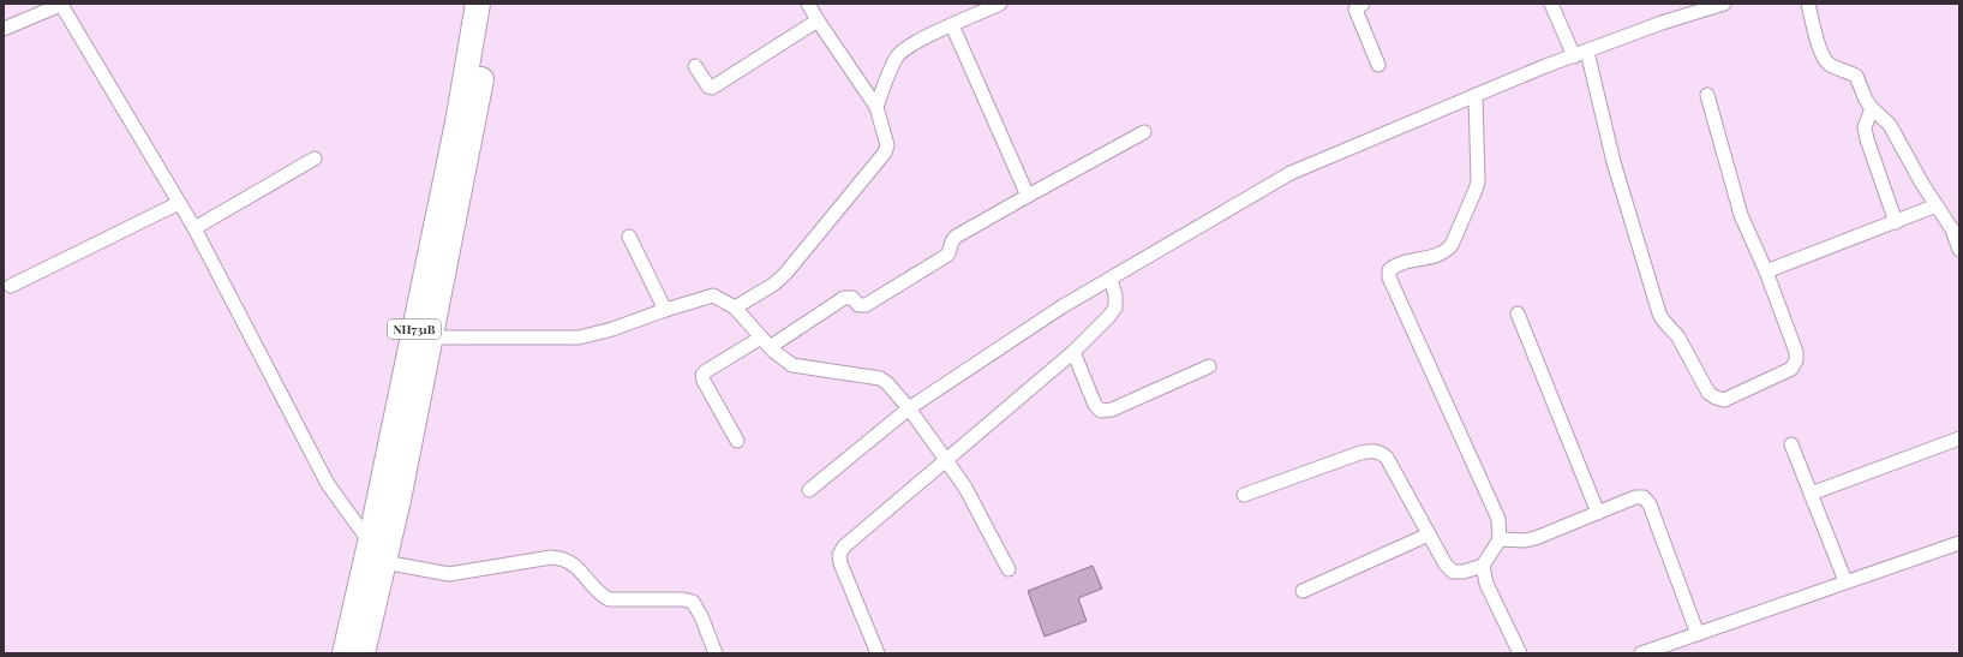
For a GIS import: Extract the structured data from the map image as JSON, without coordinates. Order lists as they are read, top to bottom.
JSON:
{
  "streets": {
    "highway": ["NH731B"]
  }
}
